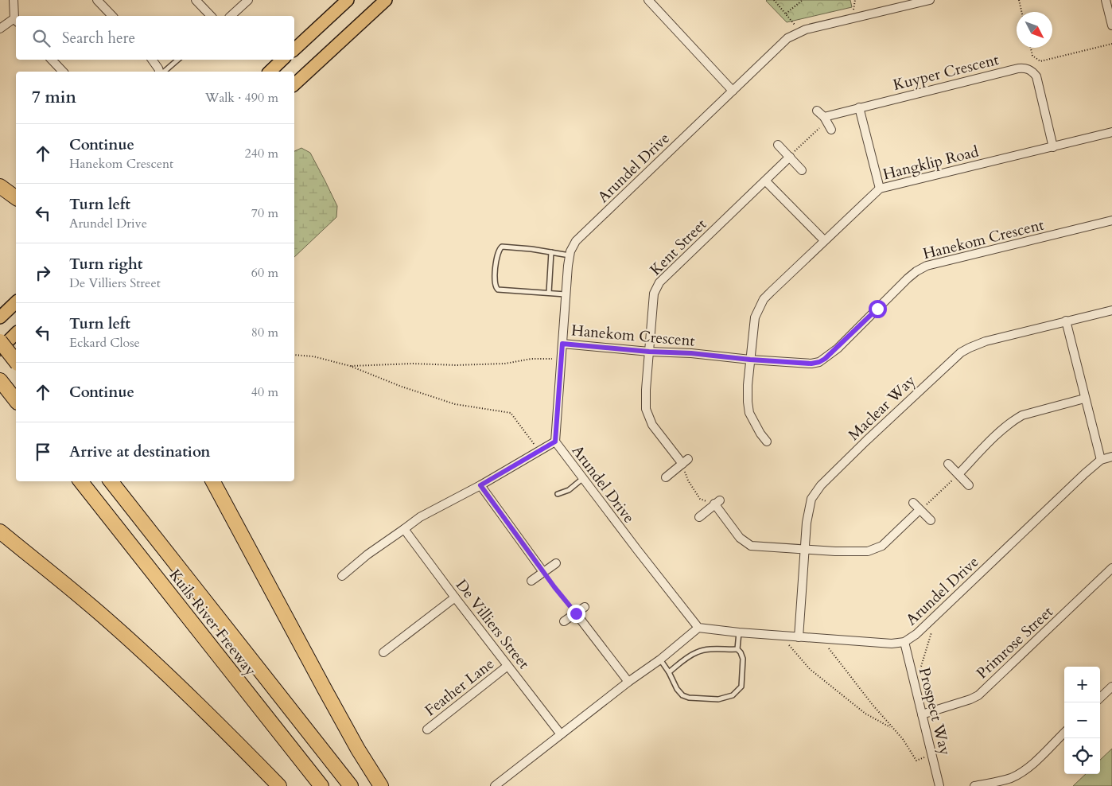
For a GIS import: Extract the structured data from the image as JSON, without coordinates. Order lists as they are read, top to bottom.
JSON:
{
  "streets": {
    "highway": ["Kuils River Freeway"],
    "street": [
      "Kuyper Crescent",
      "Hangklip Road",
      "Arundel Drive",
      "Hanekom Crescent",
      "Kent Street",
      "Maclear Way",
      "De Villiers Street",
      "Primrose Street",
      "Feather Lane",
      "Prospect Way"
    ]
  },
  "crossings": [
    ["Kuyper Crescent", "Hangklip Road"],
    ["Hangklip Road", "Hanekom Crescent"],
    ["Arundel Drive", "Hanekom Crescent"],
    ["Arundel Drive", "Maclear Way"],
    ["Arundel Drive", "Prospect Way"],
    ["Hanekom Crescent", "Kent Street"],
    ["De Villiers Street", "Feather Lane"],
    ["Primrose Street", "Prospect Way"]
  ],
  "north": "bottom right",
  "page": {
    "search": "Search here",
    "heading": ["7 min", "Walk · 490 m"],
    "list": [
      ["Continue", "Hanekom Crescent", "240 m"],
      ["Turn left", "Arundel Drive", "70 m"],
      ["Turn right", "De Villiers Street", "60 m"],
      ["Turn left", "Eckard Close", "80 m"],
      ["Continue", "40 m"],
      "Arrive at destination"
    ],
    "map_buttons": ["+", "−"]
  }
}
